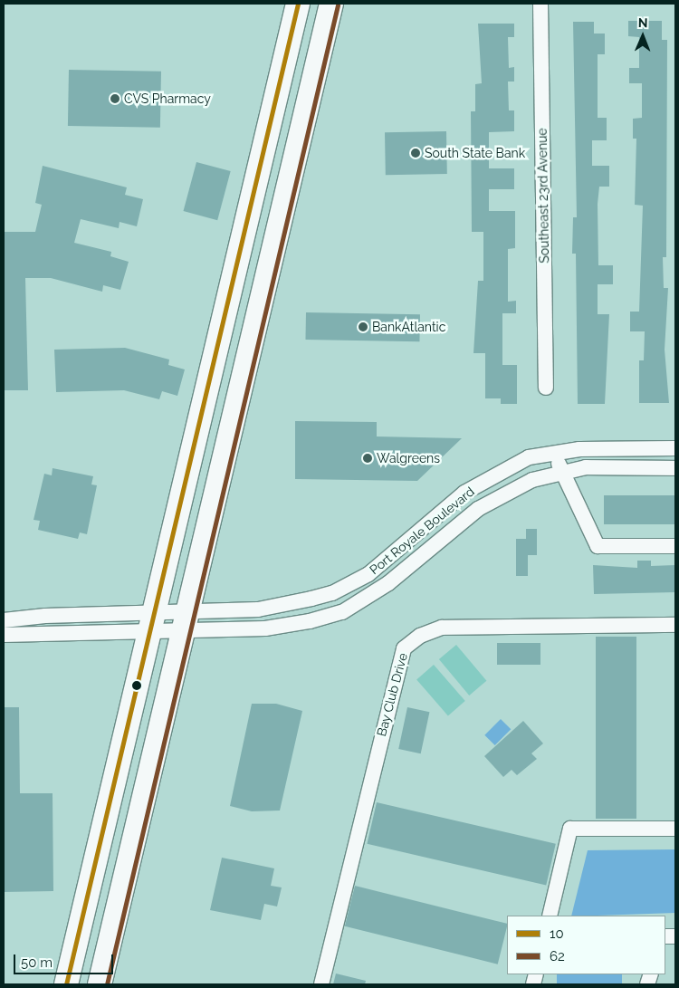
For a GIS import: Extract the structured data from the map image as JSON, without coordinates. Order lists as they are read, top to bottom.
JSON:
{
  "streets": {
    "street": ["Southeast 23rd Avenue", "Port Royale Boulevard", "Bay Club Drive"]
  },
  "places": [
    "CVS Pharmacy",
    "South State Bank",
    "BankAtlantic",
    "Walgreens"
  ],
  "lines": ["transit line 10", "transit line 62"],
  "legend": ["10", "62"],
  "scale_bar": "50 m",
  "north": "top"
}
